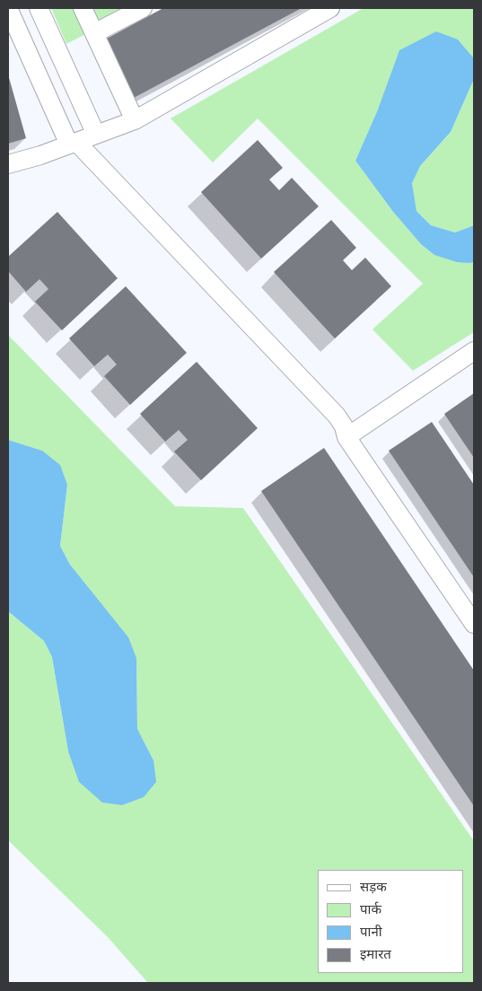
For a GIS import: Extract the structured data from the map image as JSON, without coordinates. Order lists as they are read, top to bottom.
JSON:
{
  "legend": [
    "सड़क",
    "पार्क",
    "पानी",
    "इमारत"
  ]
}
